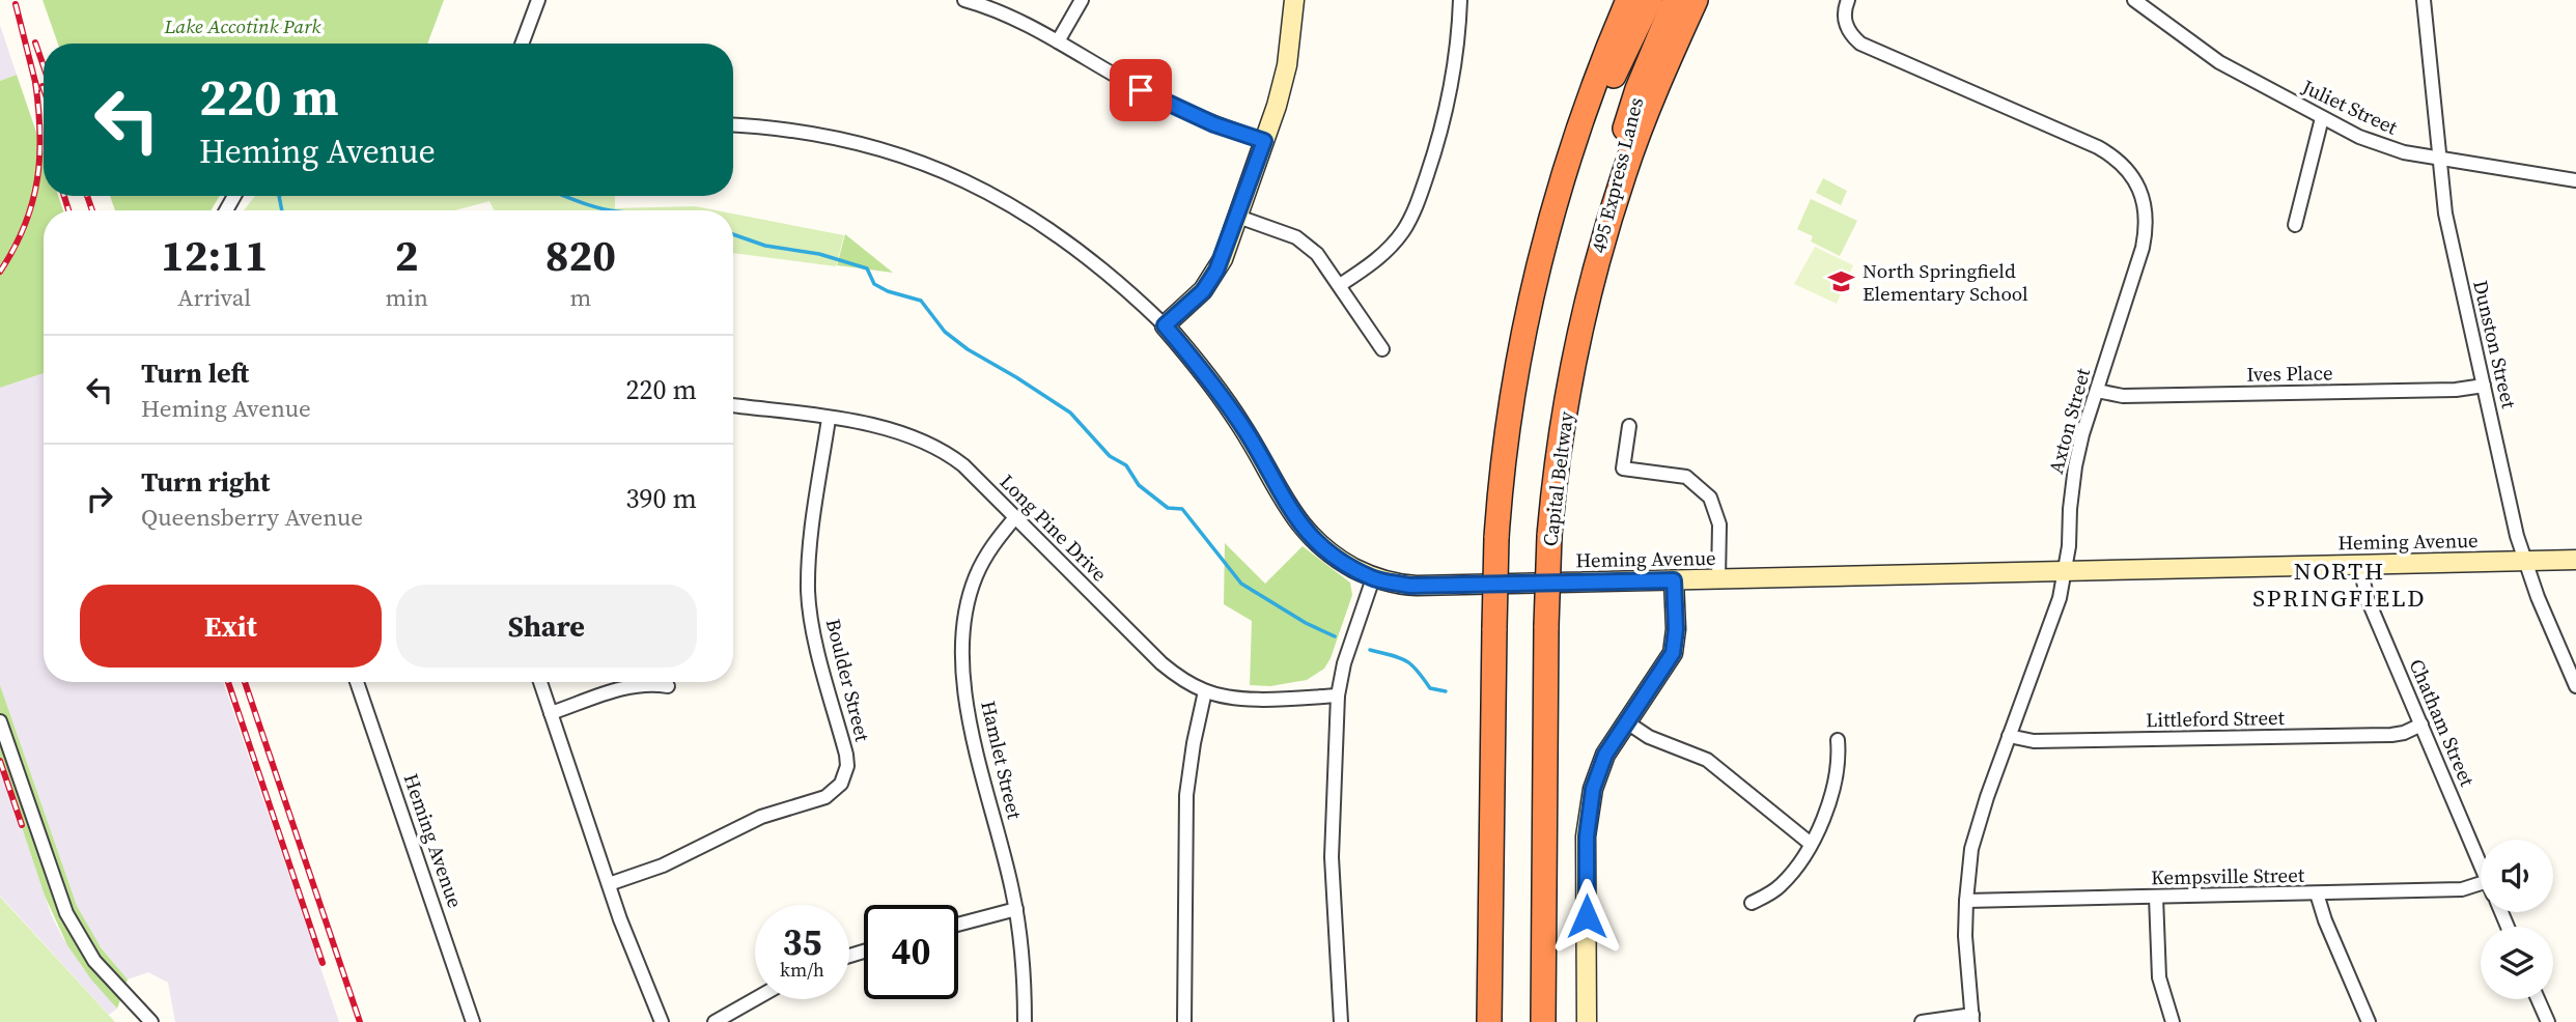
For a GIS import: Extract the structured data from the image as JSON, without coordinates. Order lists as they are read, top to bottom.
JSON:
{
  "streets": {
    "highway": ["495 Express Lanes", "Capital Beltway"],
    "street": [
      "Juliet Street",
      "Dunston Street",
      "Ives Place",
      "Axton Street",
      "Long Pine Drive",
      "Heming Avenue",
      "Boulder Street",
      "Littleford Street",
      "Chatham Street",
      "Hamlet Street",
      "Kempsville Street"
    ]
  },
  "crossings": [
    ["Juliet Street", "Dunston Street"],
    ["495 Express Lanes", "Capital Beltway"],
    ["Dunston Street", "Ives Place"],
    ["Dunston Street", "Heming Avenue"],
    ["Ives Place", "Axton Street"],
    ["Axton Street", "Heming Avenue"],
    ["Axton Street", "Littleford Street"],
    ["Axton Street", "Kempsville Street"],
    ["Long Pine Drive", "Boulder Street"],
    ["Long Pine Drive", "Hamlet Street"],
    ["Heming Avenue", "Chatham Street"],
    ["Littleford Street", "Chatham Street"]
  ],
  "districts": ["NORTH SPRINGFIELD"],
  "parks": ["Lake Accotink Park"],
  "places": {
    "school or university": ["North Springfield Elementary School"]
  },
  "page": {
    "turn": ["220 m", "Heming Avenue"],
    "eta": [
      "12:11",
      "Arrival",
      "2",
      "min",
      "820",
      "m"
    ],
    "list": [
      {
        "name": "Turn left",
        "note": "Heming Avenue",
        "value": "220 m"
      },
      {
        "name": "Turn right",
        "note": "Queensberry Avenue",
        "value": "390 m"
      }
    ],
    "buttons": ["Exit", "Share"],
    "speed": "35 km/h",
    "limit": "40"
  }
}
